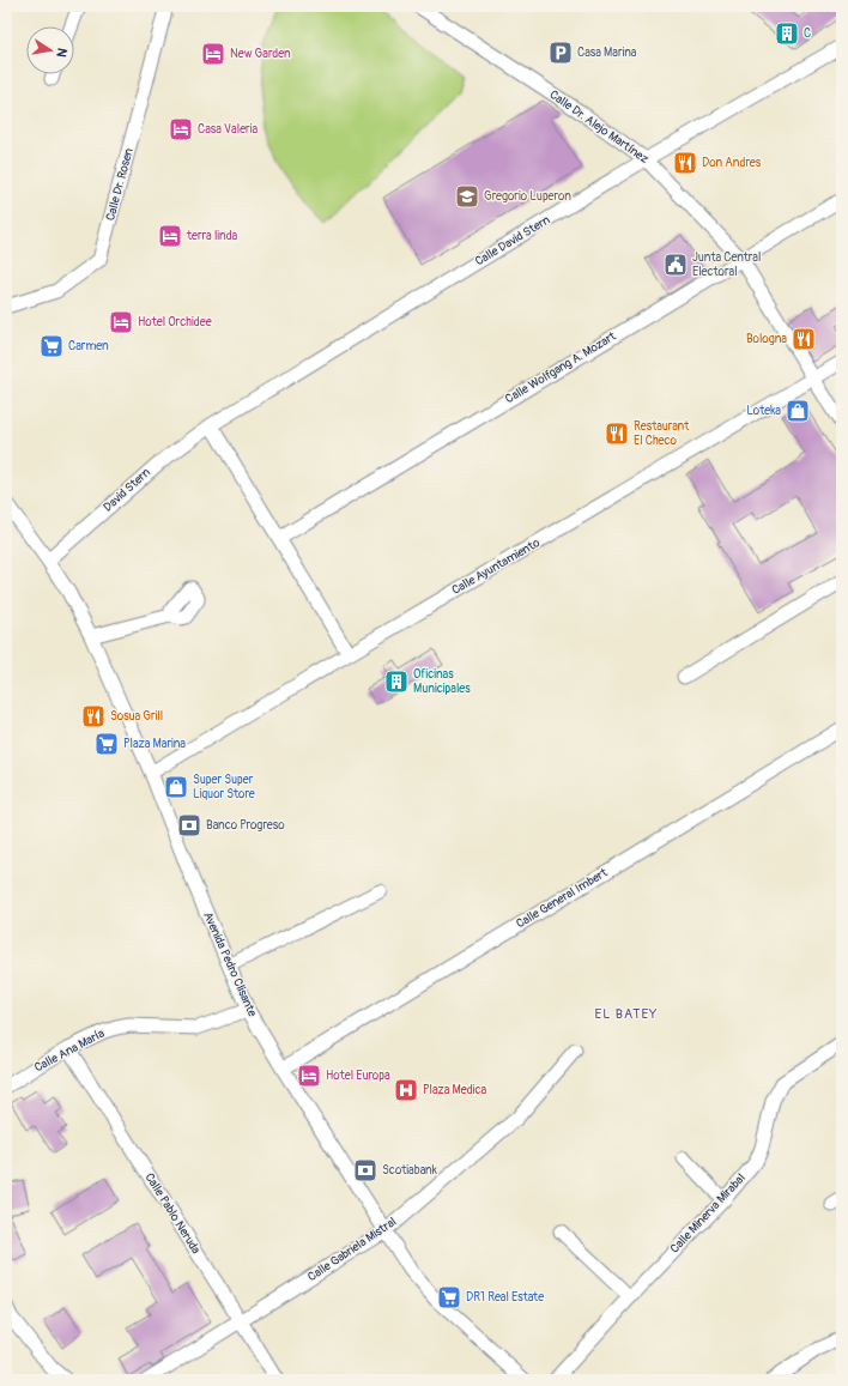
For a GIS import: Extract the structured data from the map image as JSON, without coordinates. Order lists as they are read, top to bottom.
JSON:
{
  "streets": {
    "street": [
      "Calle Dr. Alejo Martínez",
      "Calle Dr. Rosen",
      "Calle David Stern",
      "Calle Wolfgang A. Mozart",
      "David Stern",
      "Calle Ayuntamiento",
      "Calle General Imbert",
      "Avenida Pedro Clisante",
      "Calle Ana María",
      "Calle Pablo Neruda",
      "Calle Minerva Mirabal",
      "Calle Gabriela Mistral"
    ]
  },
  "crossings": [
    ["Calle Dr. Alejo Martínez", "Calle David Stern"],
    ["Calle Dr. Alejo Martínez", "Calle Wolfgang A. Mozart"],
    ["Calle Dr. Alejo Martínez", "Calle Ayuntamiento"],
    ["Calle David Stern", "David Stern"],
    ["David Stern", "Avenida Pedro Clisante"],
    ["Calle Ayuntamiento", "Avenida Pedro Clisante"],
    ["Calle General Imbert", "Avenida Pedro Clisante"],
    ["Avenida Pedro Clisante", "Calle Ana María"],
    ["Avenida Pedro Clisante", "Calle Gabriela Mistral"],
    ["Calle Ana María", "Calle Pablo Neruda"],
    ["Calle Pablo Neruda", "Calle Gabriela Mistral"]
  ],
  "districts": ["EL BATEY"],
  "places": {
    "building": ["C", "Oficinas Municipales"],
    "parking": ["Casa Marina"],
    "hotel": [
      "New Garden",
      "Casa Valeria",
      "terra linda",
      "Hotel Orchidee",
      "Hotel Europa"
    ],
    "restaurant": [
      "Don Andres",
      "Bologna",
      "Restaurant El Checo",
      "Sosua Grill"
    ],
    "school or university": ["Gregorio Luperon"],
    "public building": ["Junta Central Electoral"],
    "supermarket": ["Carmen", "Plaza Marina", "DR1 Real Estate"],
    "shop": ["Loteka", "Super Super Liquor Store"],
    "bank": ["Banco Progreso", "Scotiabank"],
    "hospital": ["Plaza Medica"]
  },
  "north": "right"
}
